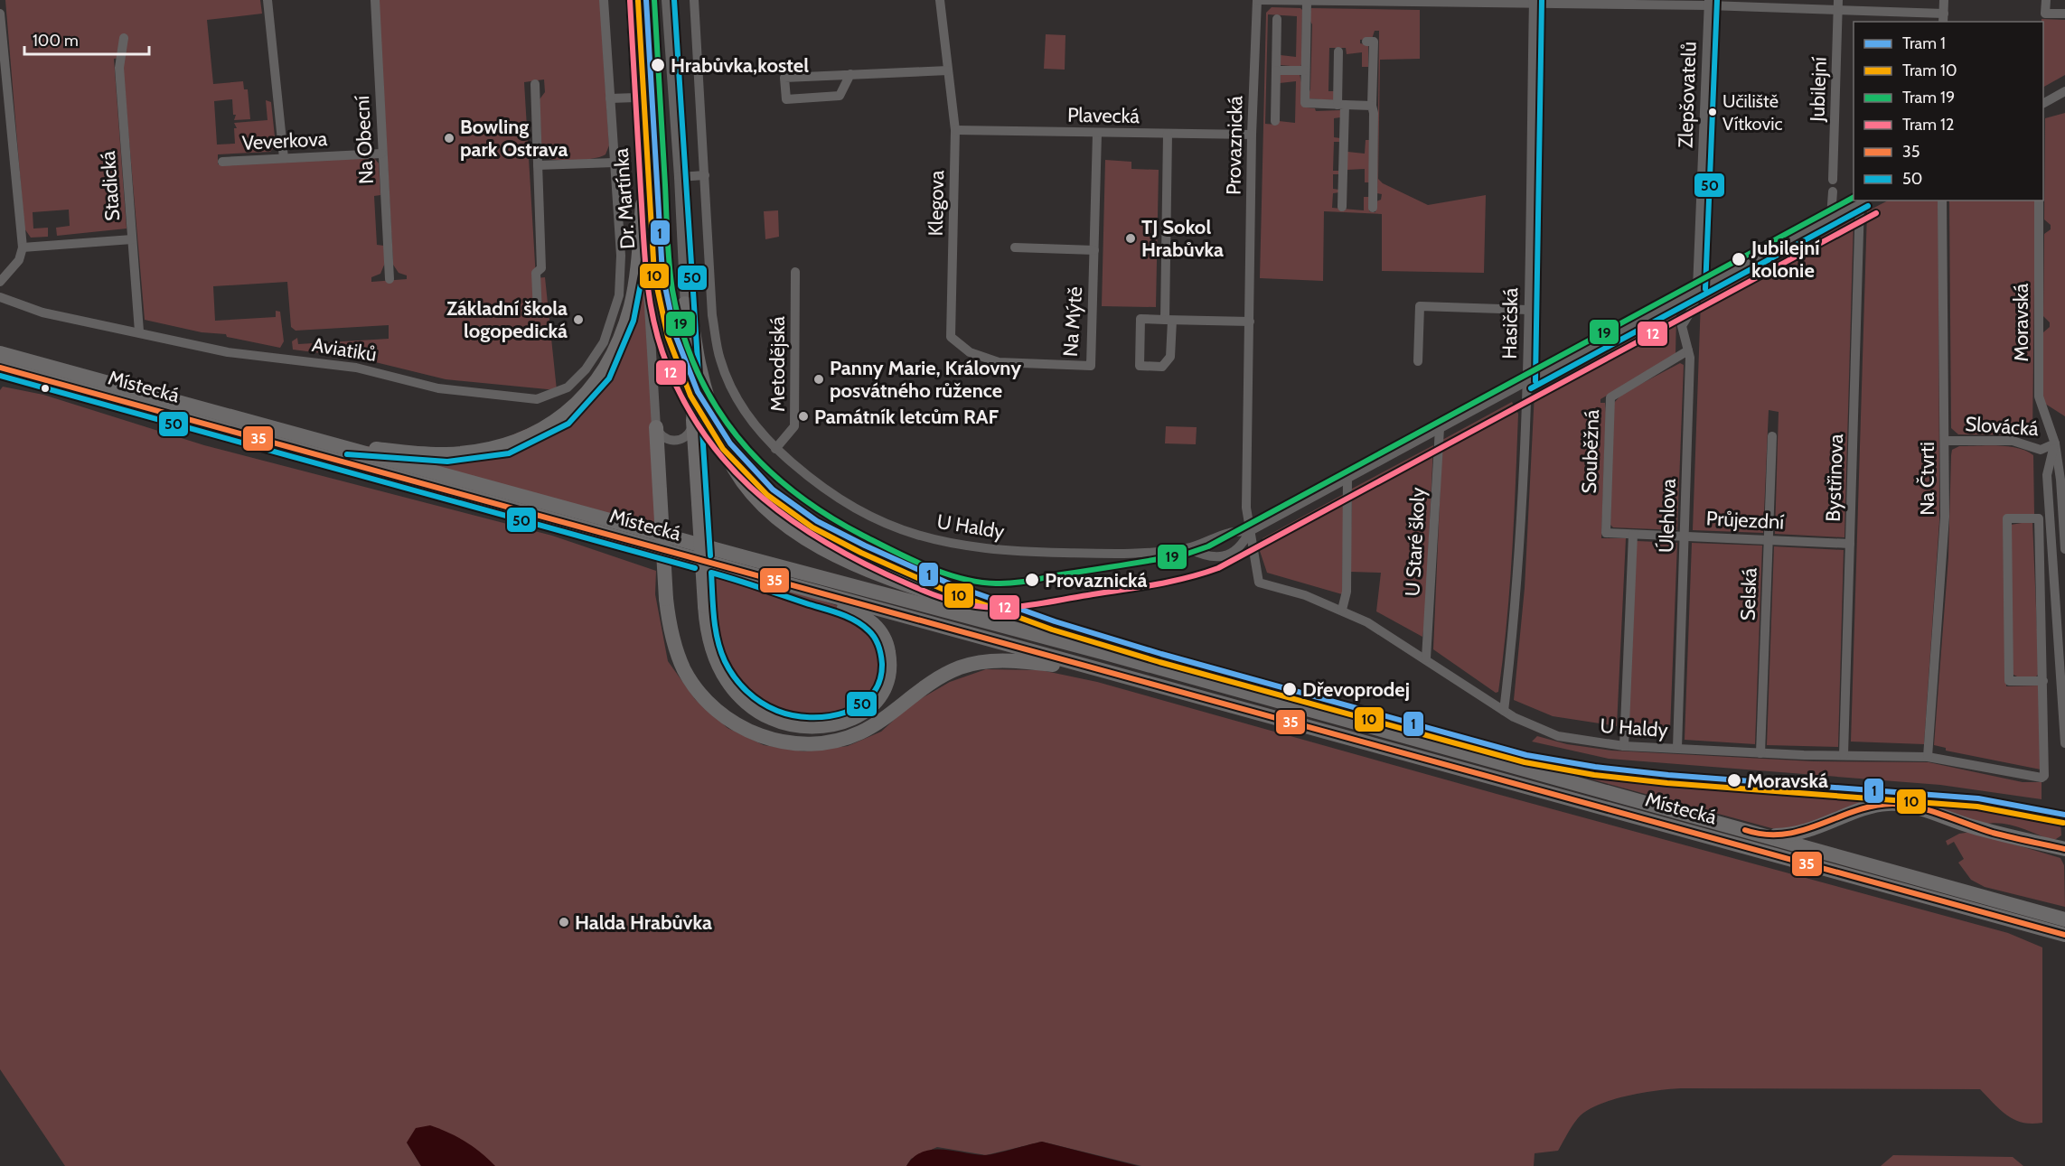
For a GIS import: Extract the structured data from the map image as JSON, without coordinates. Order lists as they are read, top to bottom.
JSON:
{
  "streets": {
    "highway": ["Místecká"],
    "street": [
      "Jubilejní",
      "Zlepšovatelů",
      "Plavecká",
      "Na Obecní",
      "Veverkova",
      "Provaznická",
      "Stadická",
      "Dr. Martínka",
      "Klegova",
      "Na Mýtě",
      "Moravská",
      "Hasičská",
      "Aviatiků",
      "Metodějská",
      "Slovácká",
      "Souběžná",
      "Bystřinova",
      "Na Čtvrti",
      "Úlehlova",
      "Průjezdní",
      "U Haldy",
      "U Staré školy",
      "Selská"
    ]
  },
  "crossings": [
    ["Zlepšovatelů", "Úlehlova"],
    ["Plavecká", "Provaznická"],
    ["Plavecká", "Klegova"],
    ["Plavecká", "Na Mýtě"],
    ["Na Obecní", "Veverkova"],
    ["Provaznická", "U Haldy"],
    ["Stadická", "Aviatiků"],
    ["Klegova", "Na Mýtě"],
    ["Moravská", "Slovácká"],
    ["Hasičská", "U Haldy"],
    ["Metodějská", "U Haldy"],
    ["Slovácká", "Na Čtvrti"],
    ["Souběžná", "Úlehlova"],
    ["Souběžná", "Průjezdní"],
    ["Bystřinova", "Průjezdní"],
    ["Bystřinova", "U Haldy"],
    ["Na Čtvrti", "U Haldy"],
    ["Úlehlova", "Průjezdní"],
    ["Úlehlova", "U Haldy"],
    ["Průjezdní", "Selská"],
    ["U Haldy", "U Staré školy"],
    ["U Haldy", "Selská"]
  ],
  "places": [
    "Hrabůvka,kostel",
    "Učiliště Vítkovic",
    "Bowling park Ostrava",
    "TJ Sokol Hrabůvka",
    "Jubilejní kolonie",
    "Základní škola logopedická",
    "Panny Marie, Královny posvátného růžence",
    "Památník letcům RAF",
    "Provaznická",
    "Dřevoprodej",
    "Moravská",
    "Halda Hrabůvka"
  ],
  "lines": [
    "tram line 1",
    "tram line 19",
    "transit line 50",
    "tram line 10",
    "tram line 12",
    "transit line 35"
  ],
  "legend": [
    "Tram 1",
    "Tram 10",
    "Tram 19",
    "Tram 12",
    "35",
    "50"
  ],
  "scale_bar": "100 m"
}
